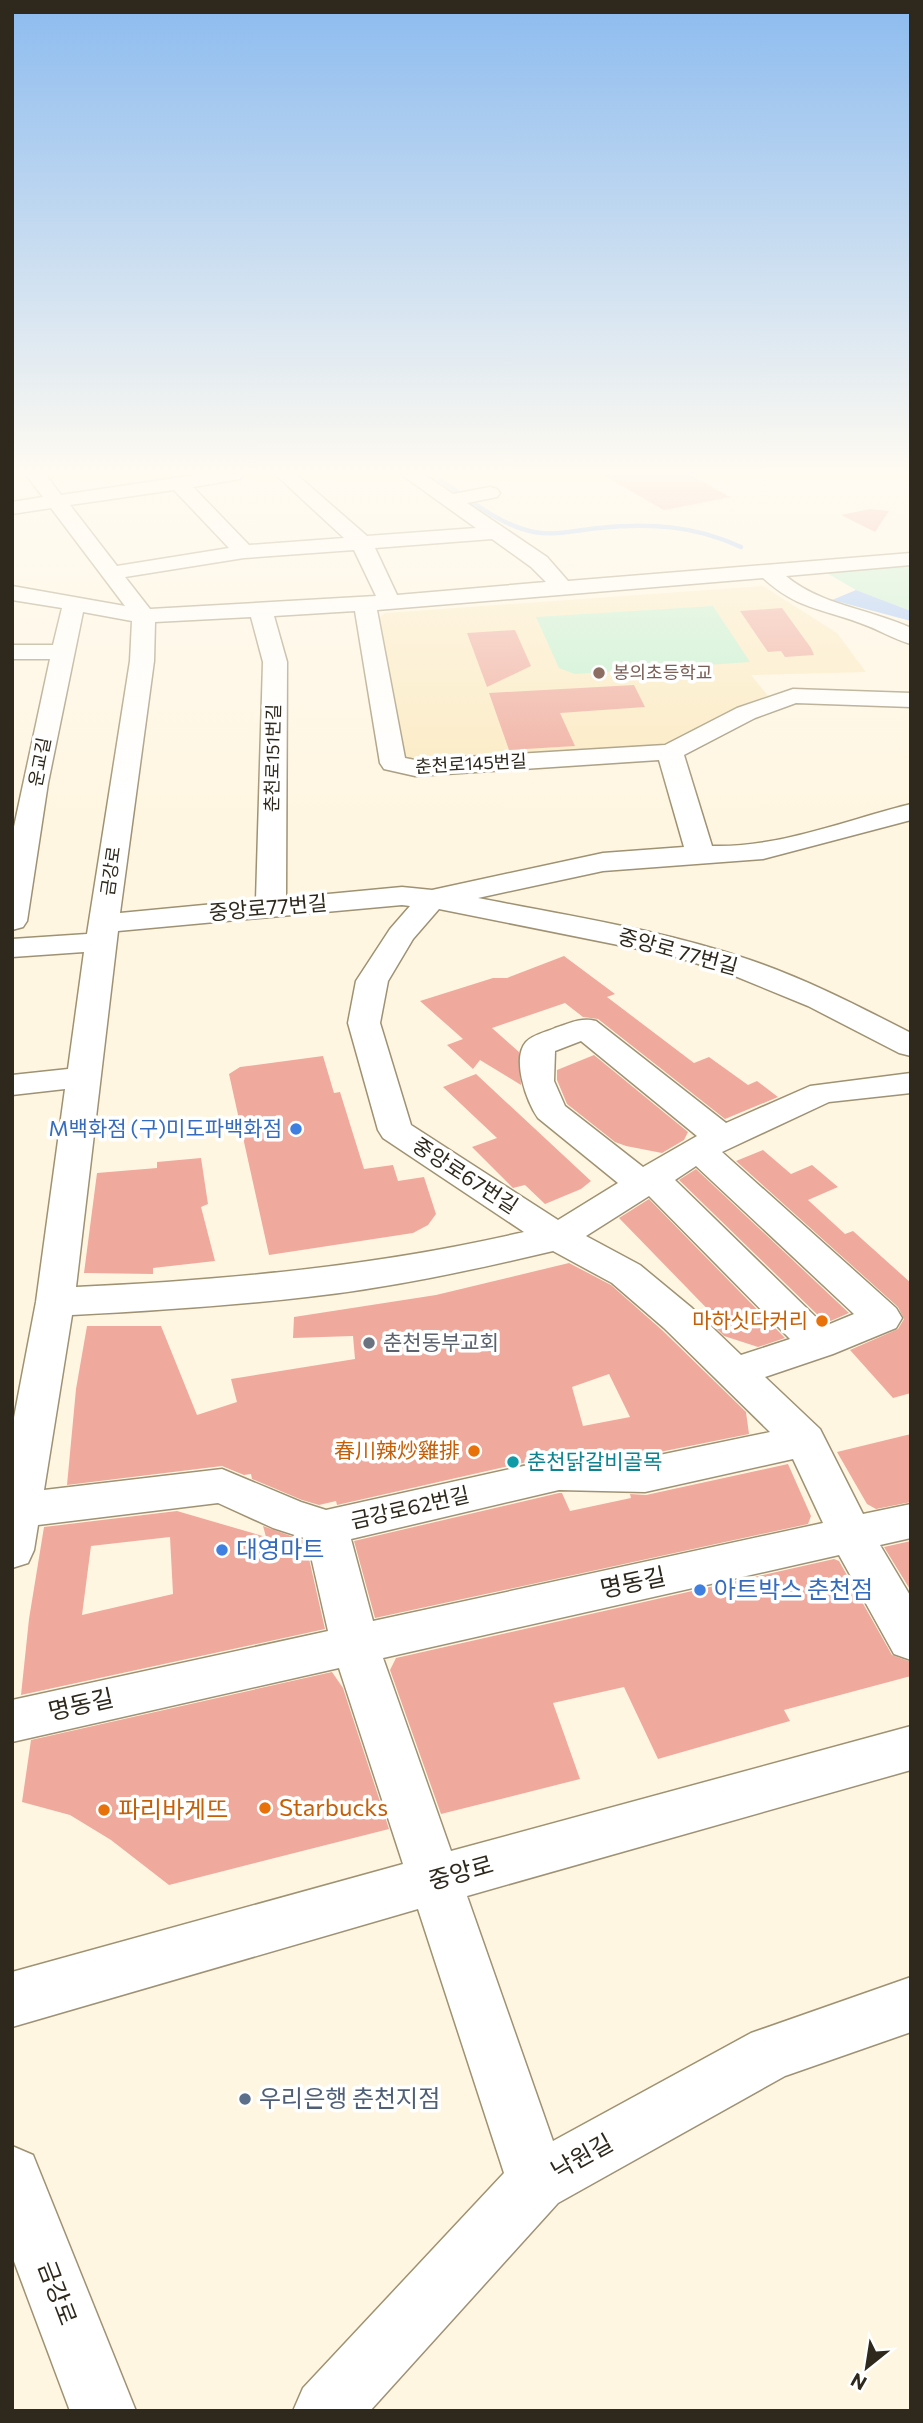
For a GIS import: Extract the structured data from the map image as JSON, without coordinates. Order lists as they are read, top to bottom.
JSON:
{
  "streets": {
    "street": [
      "춘천로151번길",
      "운교길",
      "춘천로145번길",
      "금강로",
      "중앙로77번길",
      "중앙로 77번길",
      "중앙로67번길",
      "금강로62번길",
      "명동길",
      "중앙로",
      "낙원길"
    ]
  },
  "crossings": [
    ["춘천로151번길", "중앙로77번길"],
    ["금강로", "중앙로77번길"],
    ["금강로", "금강로62번길"],
    ["중앙로77번길", "중앙로 77번길"],
    ["중앙로77번길", "중앙로67번길"],
    ["중앙로 77번길", "중앙로67번길"],
    ["중앙로67번길", "금강로62번길"],
    ["중앙로67번길", "명동길"]
  ],
  "places": [
    "봉의초등학교",
    "M백화점 (구)미도파백화점",
    "마하싯다커리",
    "춘천동부교회",
    "春川辣炒雞排",
    "춘천닭갈비골목",
    "대영마트",
    "아트박스 춘천점",
    "Starbucks",
    "파리바게뜨",
    "우리은행 춘천지점"
  ],
  "north": "bottom left"
}
